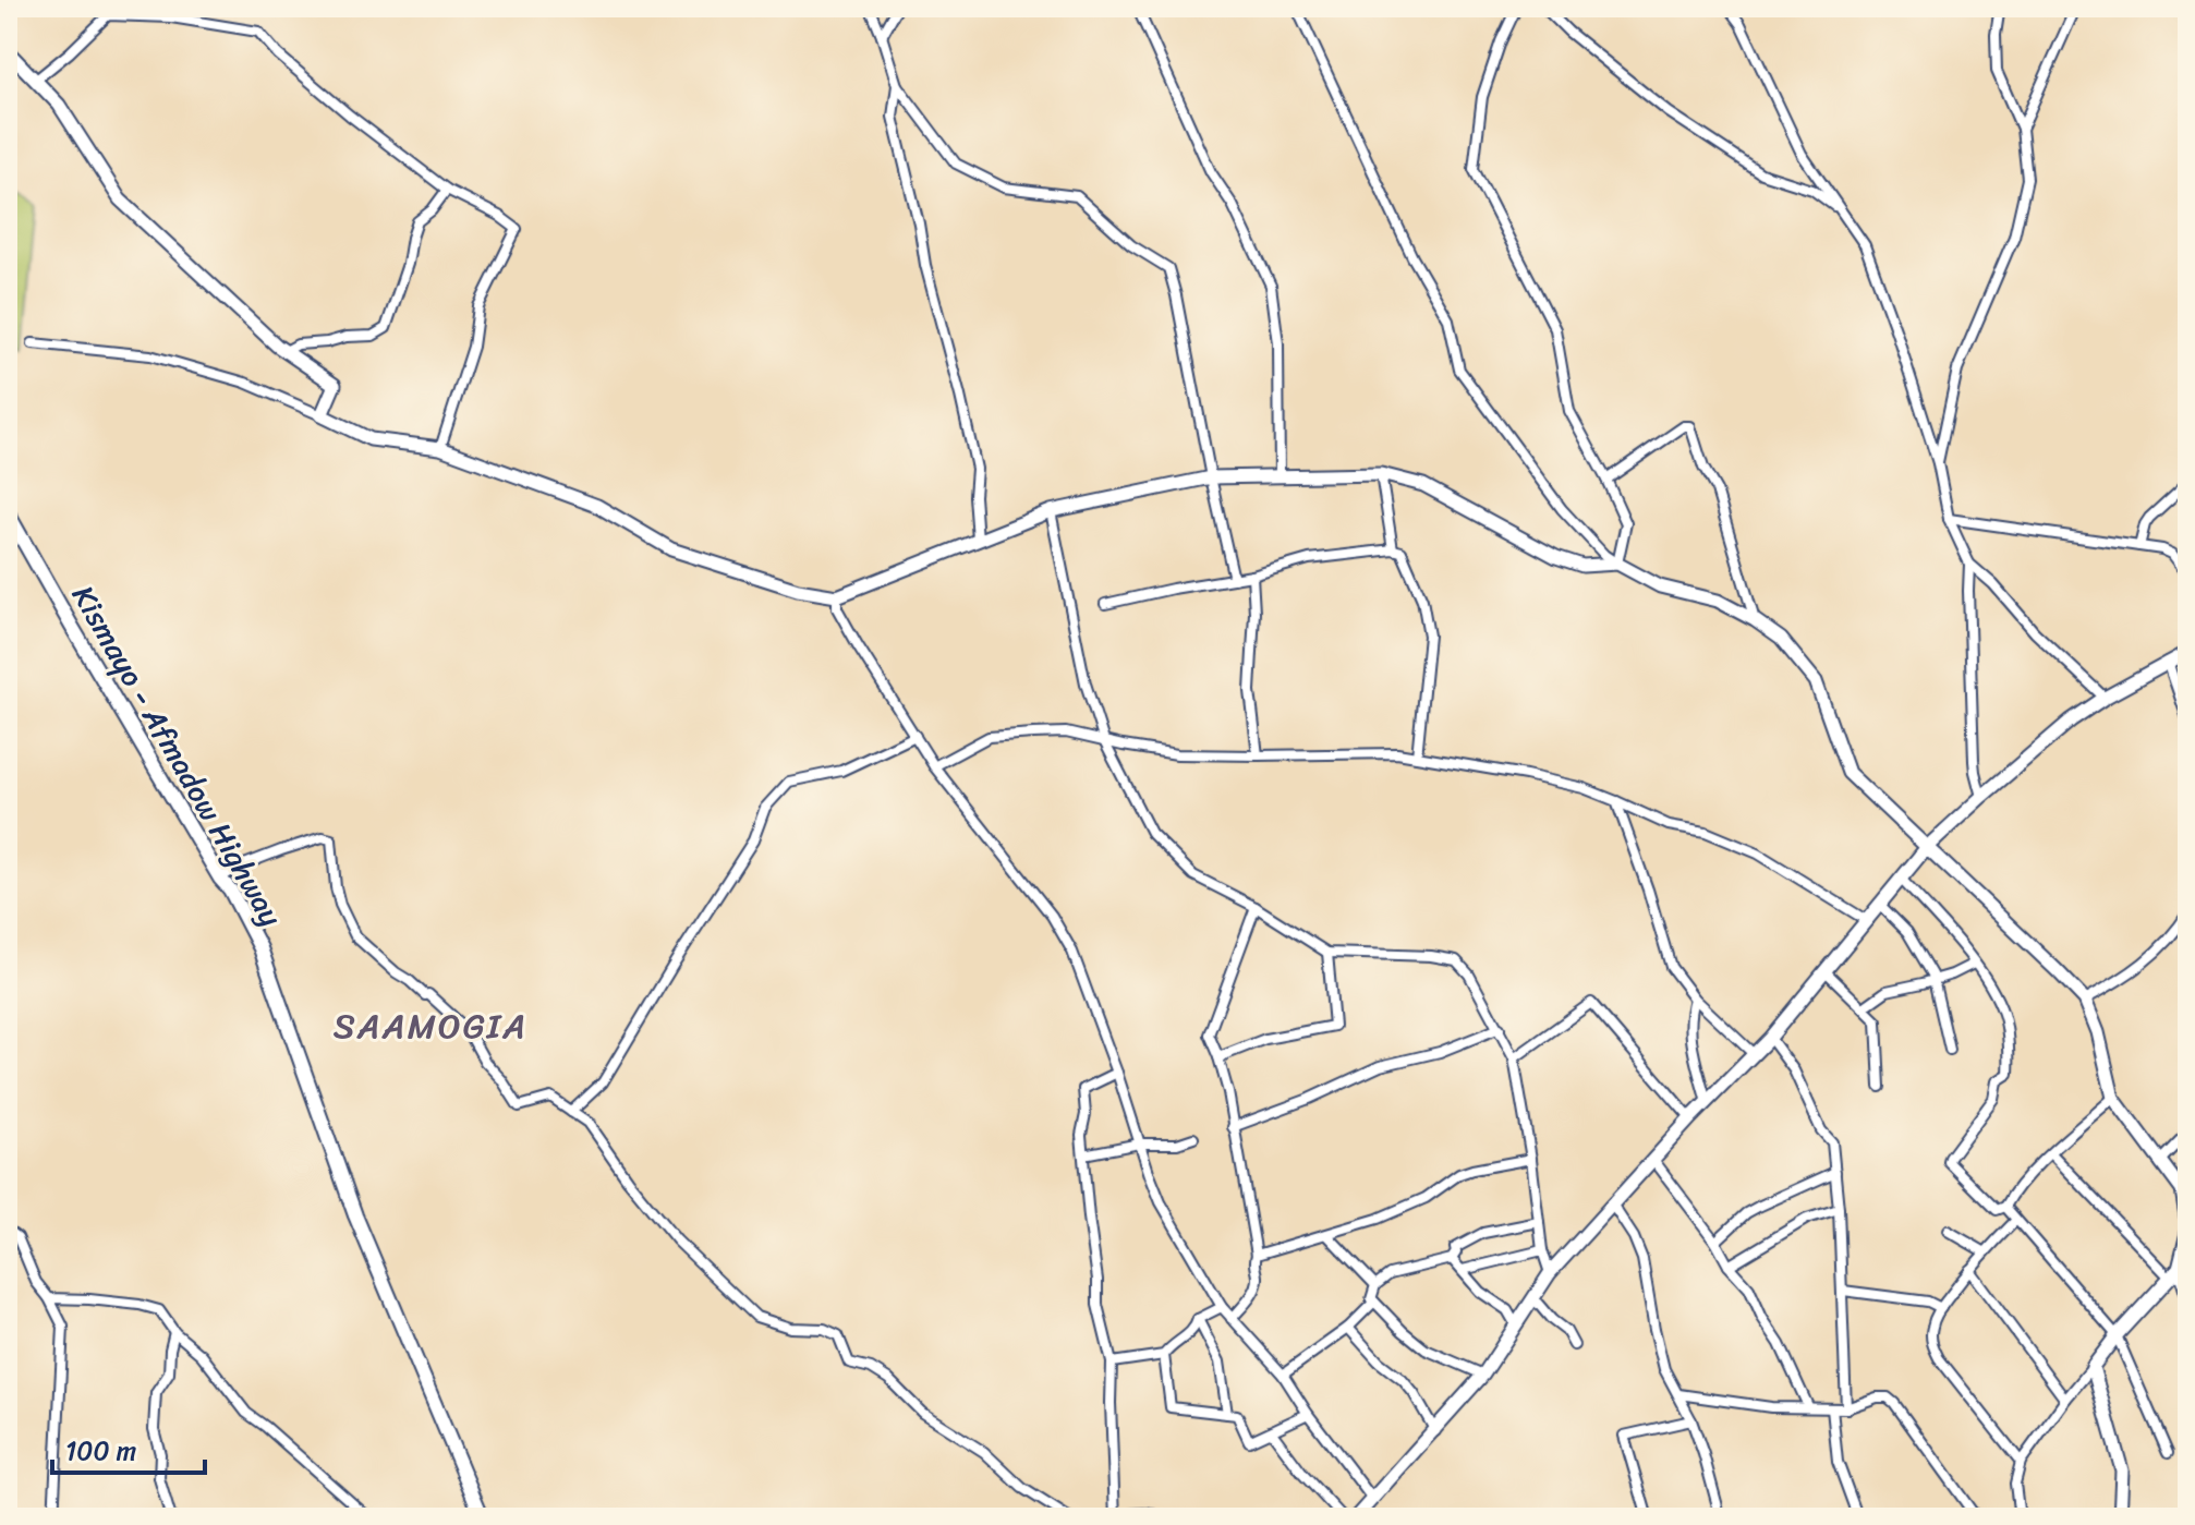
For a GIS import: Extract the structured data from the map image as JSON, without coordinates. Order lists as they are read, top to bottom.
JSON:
{
  "streets": {
    "main road": ["Kismayo - Afmadow Highway"]
  },
  "districts": ["SAAMOGIA"],
  "scale_bar": "100 m"
}
